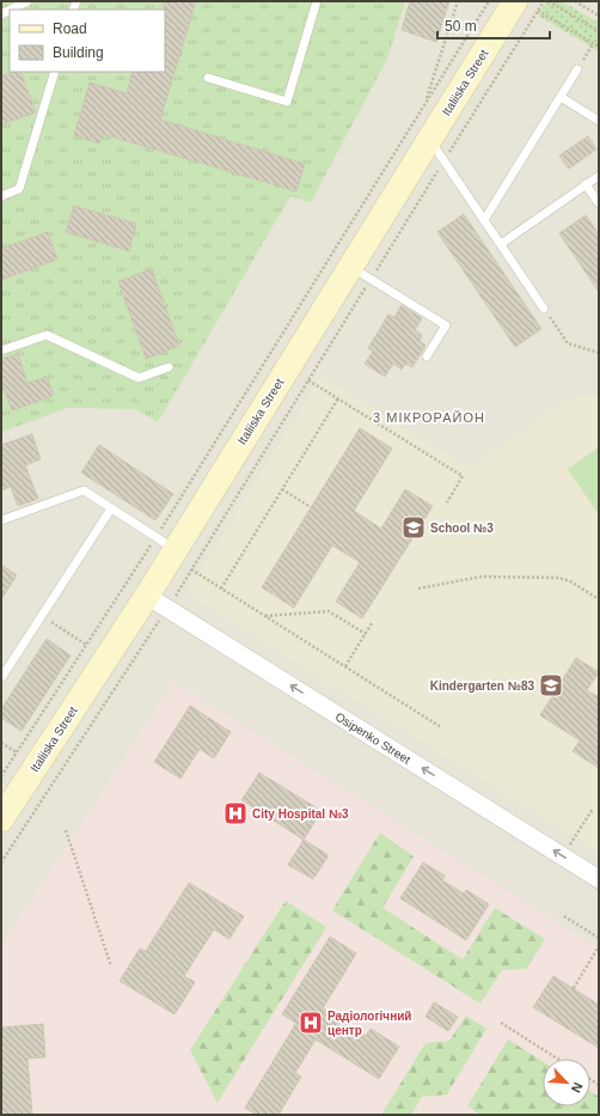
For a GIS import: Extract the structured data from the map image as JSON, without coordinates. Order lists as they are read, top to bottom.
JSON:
{
  "streets": {
    "street": ["Italiiska Street", "Osipenko Street"]
  },
  "crossings": [
    ["Italiiska Street", "Osipenko Street"]
  ],
  "one_way": ["Osipenko Street"],
  "districts": ["3 МІКРОРАЙОН"],
  "places": {
    "school or university": ["School №3", "Kindergarten №83"],
    "hospital": ["City Hospital №3", "Радіологічний центр"]
  },
  "legend": ["Road", "Building"],
  "scale_bar": "50 m",
  "north": "bottom right"
}
